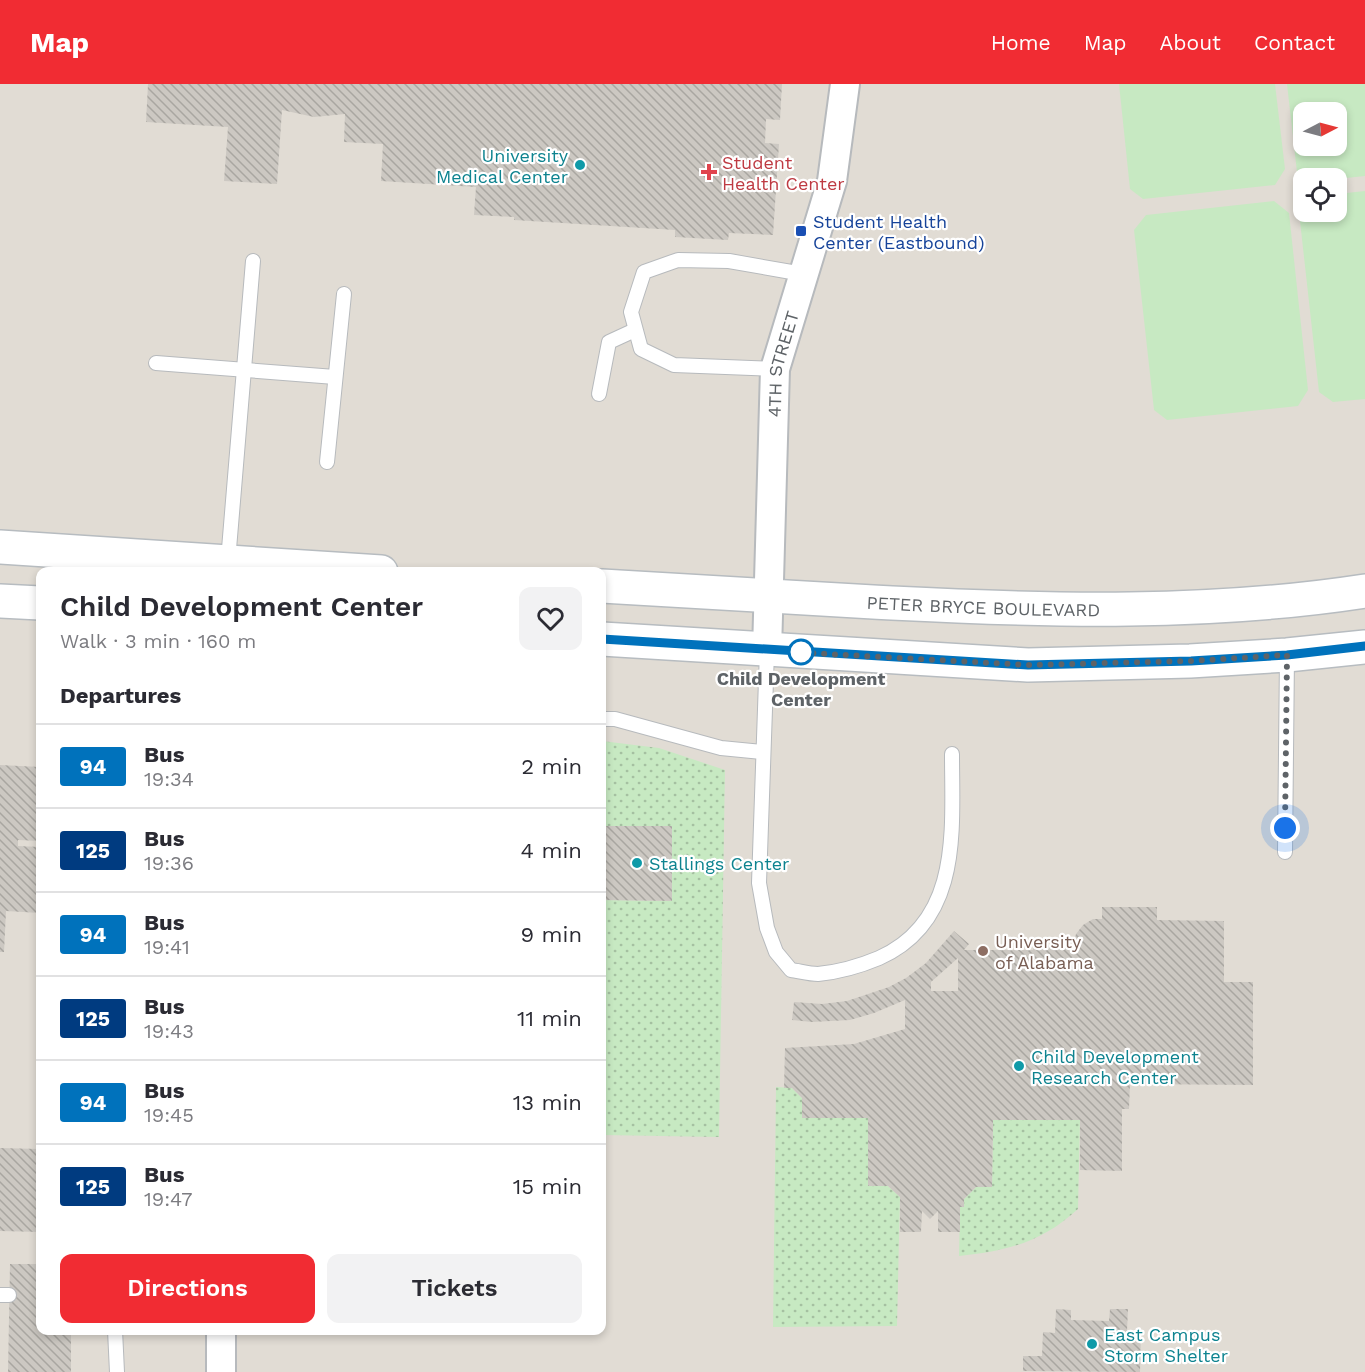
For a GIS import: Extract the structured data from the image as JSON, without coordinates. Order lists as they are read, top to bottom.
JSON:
{
  "streets": {
    "street": ["4TH STREET", "PETER BRYCE BOULEVARD"]
  },
  "crossings": [
    ["4TH STREET", "PETER BRYCE BOULEVARD"]
  ],
  "places": {
    "other": [
      "University Medical Center",
      "Child Development Center",
      "Stallings Center",
      "University of Alabama",
      "Child Development Research Center",
      "East Campus Storm Shelter"
    ],
    "health": ["Student Health Center"],
    "transit": ["Student Health Center (Eastbound)"]
  },
  "lines": ["bus line 94"],
  "north": "right",
  "page": {
    "header": "Map",
    "nav": [
      "Home",
      "Map",
      "About",
      "Contact"
    ],
    "heading": [
      ["Child Development Center", "Walk · 3 min · 160 m"],
      "Departures"
    ],
    "list": [
      {
        "mark": "94",
        "name": "Bus",
        "note": "19:34",
        "value": "2 min"
      },
      {
        "mark": "125",
        "name": "Bus",
        "note": "19:36",
        "value": "4 min"
      },
      {
        "mark": "94",
        "name": "Bus",
        "note": "19:41",
        "value": "9 min"
      },
      {
        "mark": "125",
        "name": "Bus",
        "note": "19:43",
        "value": "11 min"
      },
      {
        "mark": "94",
        "name": "Bus",
        "note": "19:45",
        "value": "13 min"
      },
      {
        "mark": "125",
        "name": "Bus",
        "note": "19:47",
        "value": "15 min"
      }
    ],
    "buttons": ["Directions", "Tickets"]
  }
}
